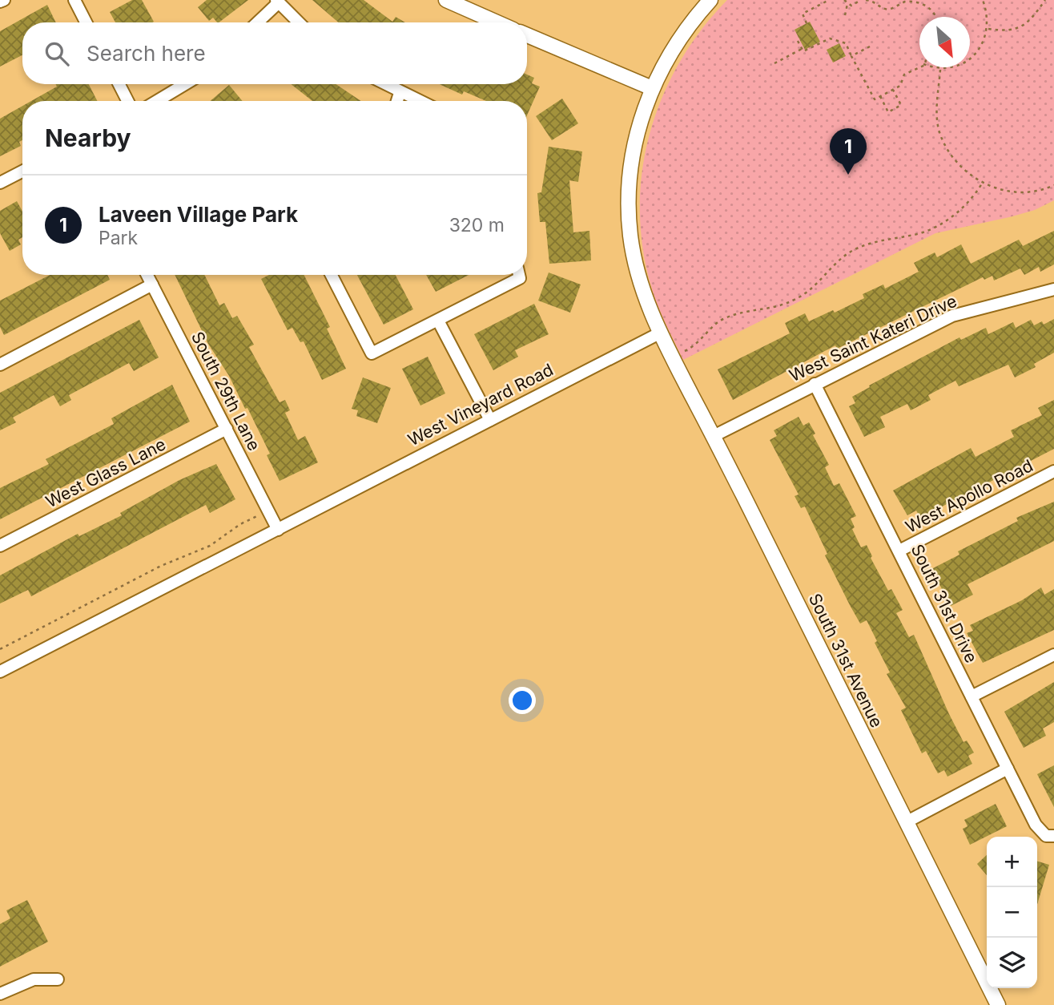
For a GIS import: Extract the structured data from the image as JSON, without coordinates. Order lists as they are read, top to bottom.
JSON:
{
  "streets": {
    "street": [
      "West Saint Kateri Drive",
      "South 29th Lane",
      "West Vineyard Road",
      "West Glass Lane",
      "West Apollo Road",
      "South 31st Drive",
      "South 31st Avenue"
    ]
  },
  "crossings": [
    ["West Saint Kateri Drive", "South 31st Drive"],
    ["West Saint Kateri Drive", "South 31st Avenue"],
    ["South 29th Lane", "West Vineyard Road"],
    ["South 29th Lane", "West Glass Lane"],
    ["West Vineyard Road", "South 31st Avenue"],
    ["West Apollo Road", "South 31st Drive"]
  ],
  "north": "bottom right",
  "page": {
    "search": "Search here",
    "heading": "Nearby",
    "pins": "1",
    "list": [
      {
        "mark": "1",
        "name": "Laveen Village Park",
        "note": "Park",
        "value": "320 m"
      }
    ],
    "map_buttons": ["+", "−"]
  }
}
